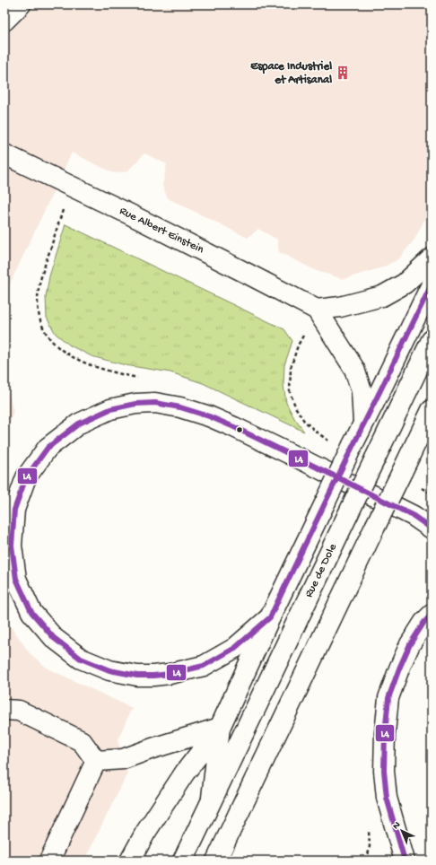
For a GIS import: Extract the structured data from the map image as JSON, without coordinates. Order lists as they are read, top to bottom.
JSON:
{
  "streets": {
    "street": ["Rue Albert Einstein", "Rue de Dole"]
  },
  "places": {
    "building": ["Espace Industriel et Artisanal"]
  },
  "lines": ["transit line L4"],
  "north": "top left"
}
